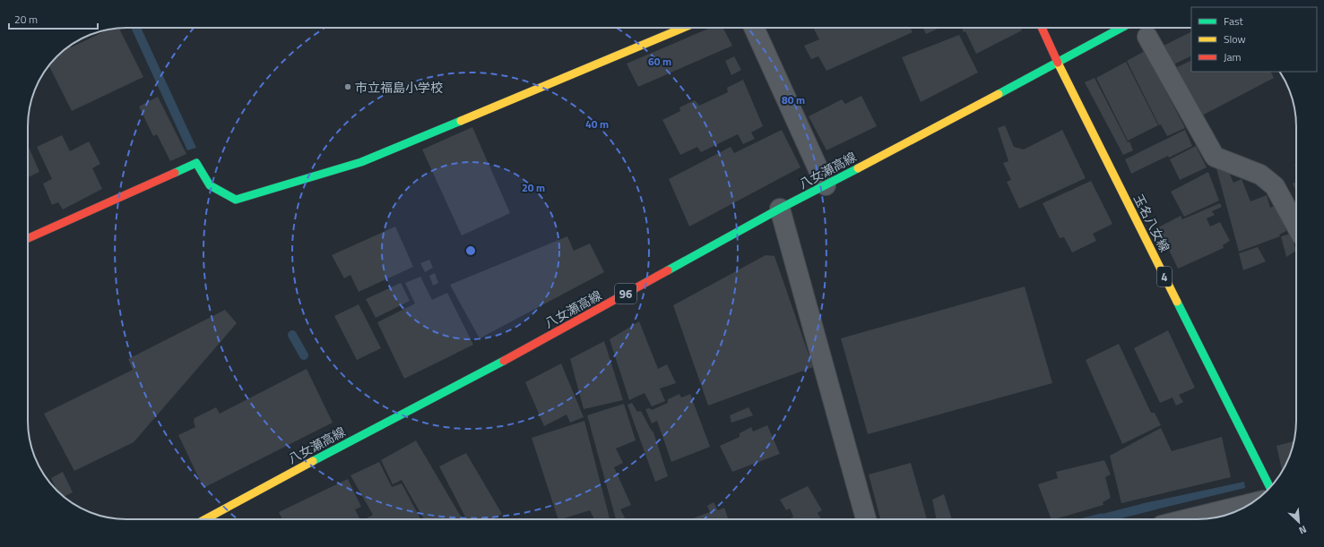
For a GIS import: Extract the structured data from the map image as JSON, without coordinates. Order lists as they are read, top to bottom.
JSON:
{
  "streets": {
    "main road": [
      "八女瀬高線",
      "玉名八女線",
      "4",
      "96"
    ]
  },
  "crossings": [
    ["八女瀬高線", "玉名八女線"]
  ],
  "places": ["市立福島小学校"],
  "legend": ["Fast", "Slow", "Jam"],
  "scale_bar": "20 m",
  "north": "bottom right",
  "rings": [
    "60 m",
    "80 m",
    "40 m",
    "20 m"
  ]
}
